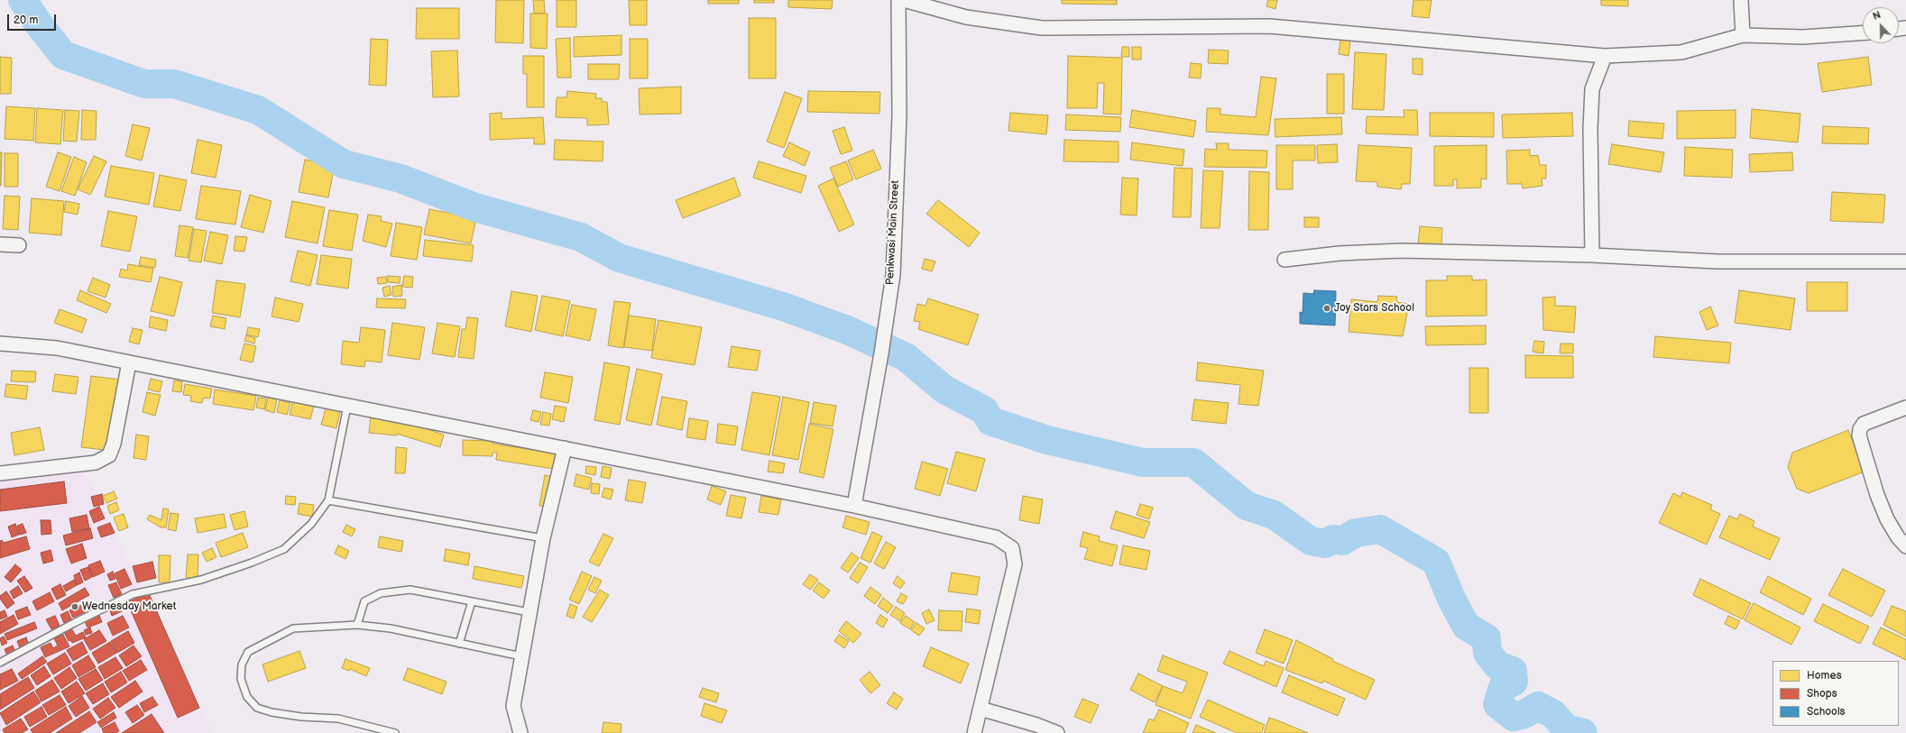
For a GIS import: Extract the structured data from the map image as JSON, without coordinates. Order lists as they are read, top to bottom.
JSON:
{
  "streets": {
    "street": ["Penkwasi Main Street"]
  },
  "places": ["Joy Stars School", "Wednesday Market"],
  "legend": ["Homes", "Shops", "Schools"],
  "scale_bar": "20 m",
  "north": "top"
}
